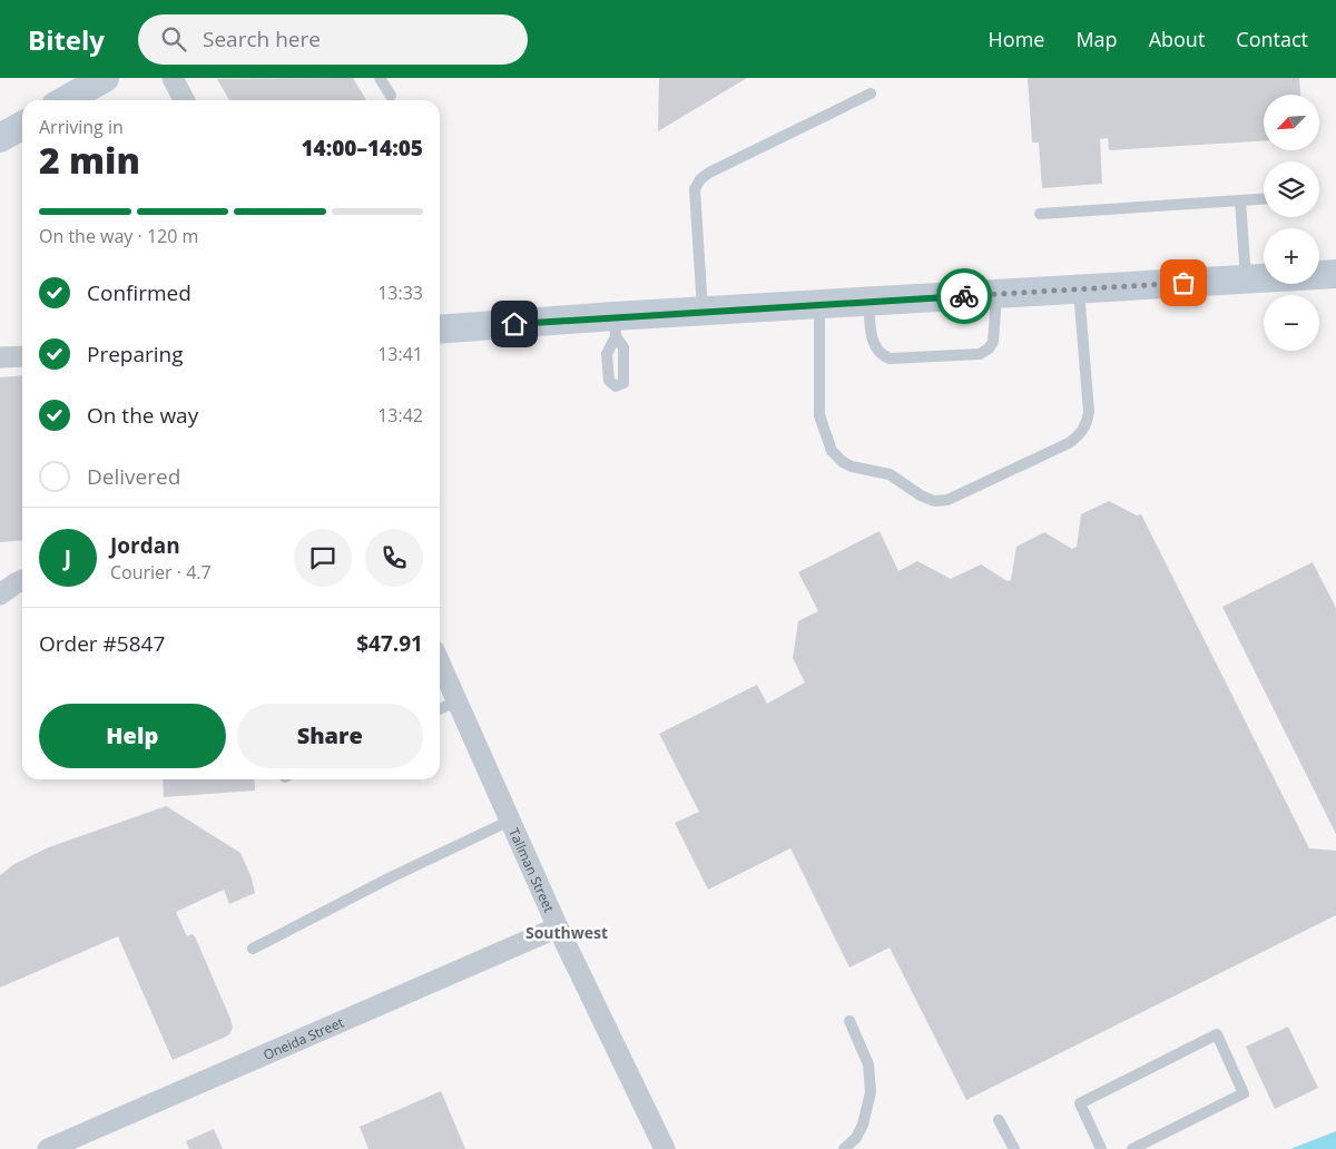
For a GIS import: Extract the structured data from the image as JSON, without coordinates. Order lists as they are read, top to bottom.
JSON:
{
  "streets": {
    "street": ["Tallman Street", "Oneida Street"]
  },
  "crossings": [
    ["Tallman Street", "Oneida Street"]
  ],
  "districts": ["Southwest"],
  "north": "bottom left",
  "page": {
    "header": "Bitely",
    "search": "Search here",
    "nav": [
      "Home",
      "Map",
      "About",
      "Contact"
    ],
    "map_buttons": ["+", "−"],
    "heading": ["2 min", "Arriving in", "14:00–14:05"],
    "panel": [
      "Jordan",
      "Courier · 4.7",
      "Order #5847",
      "$47.91"
    ],
    "bar": "On the way · 120 m",
    "list": [
      ["Confirmed", "13:33"],
      ["Preparing", "13:41"],
      ["On the way", "13:42"],
      "Delivered"
    ],
    "round": "J",
    "buttons": ["Help", "Share"]
  }
}
